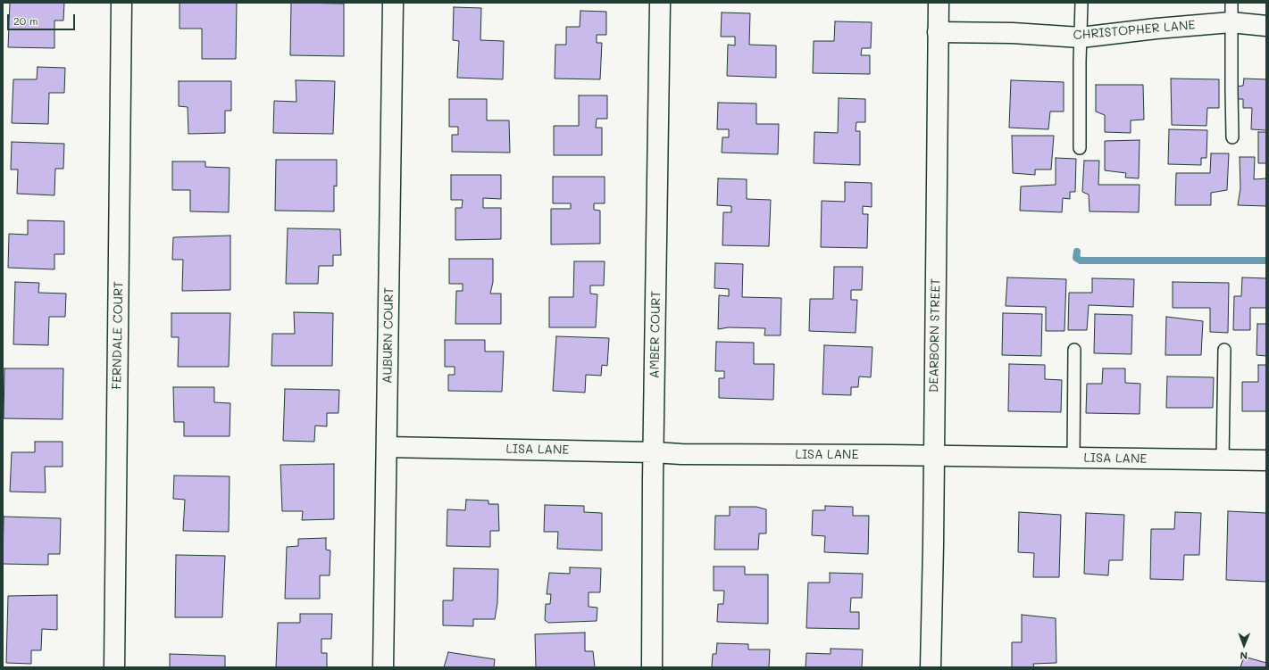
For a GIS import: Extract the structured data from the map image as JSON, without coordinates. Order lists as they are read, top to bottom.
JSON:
{
  "streets": {
    "street": [
      "CHRISTOPHER LANE",
      "AMBER COURT",
      "FERNDALE COURT",
      "AUBURN COURT",
      "DEARBORN STREET",
      "LISA LANE"
    ]
  },
  "crossings": [
    ["CHRISTOPHER LANE", "DEARBORN STREET"],
    ["AMBER COURT", "LISA LANE"],
    ["AUBURN COURT", "LISA LANE"],
    ["DEARBORN STREET", "LISA LANE"]
  ],
  "scale_bar": "20 m",
  "north": "bottom"
}
